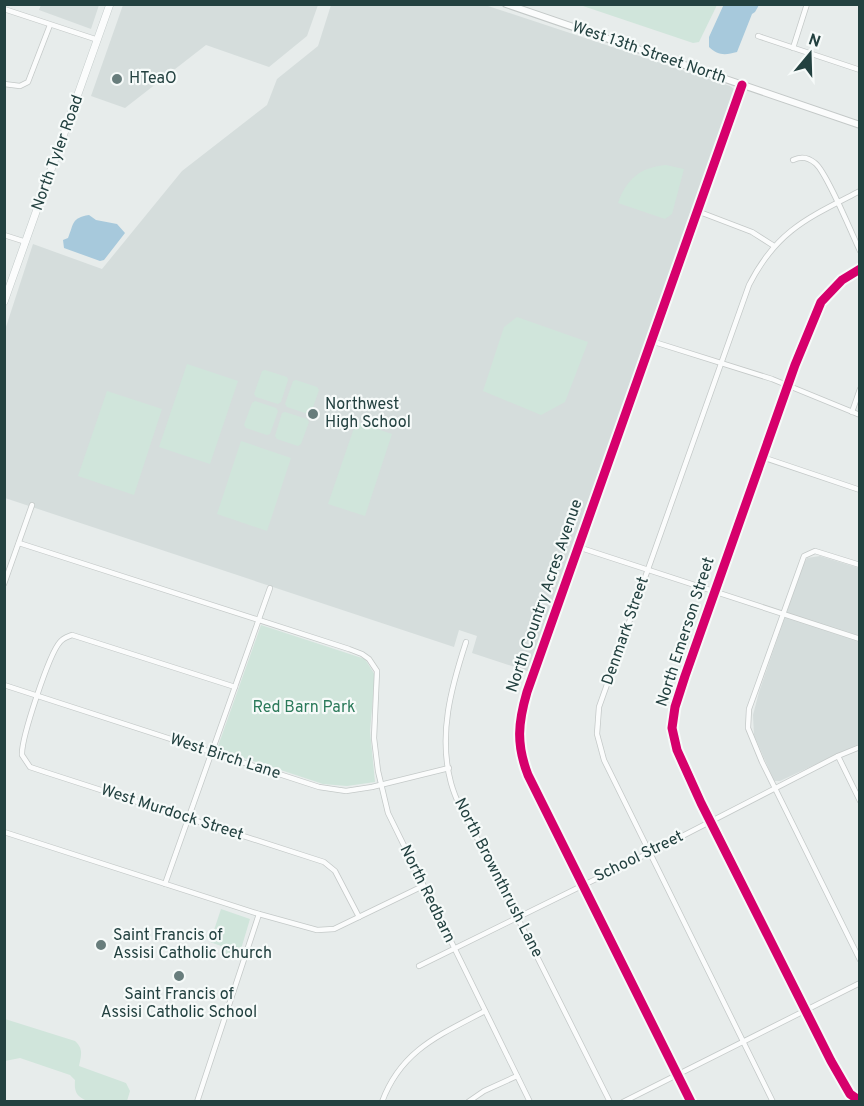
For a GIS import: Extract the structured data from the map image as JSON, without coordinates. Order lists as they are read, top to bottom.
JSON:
{
  "streets": {
    "main road": ["North Tyler Road"],
    "street": [
      "West 13th Street North",
      "North Country Acres Avenue",
      "Denmark Street",
      "North Emerson Street",
      "West Birch Lane",
      "West Murdock Street",
      "School Street",
      "North Brownthrush Lane",
      "North Redbarn"
    ]
  },
  "crossings": [
    ["West 13th Street North", "North Country Acres Avenue"],
    ["North Country Acres Avenue", "School Street"],
    ["Denmark Street", "School Street"],
    ["North Emerson Street", "School Street"],
    ["West Birch Lane", "West Murdock Street"],
    ["West Birch Lane", "North Brownthrush Lane"],
    ["West Birch Lane", "North Redbarn"],
    ["School Street", "North Brownthrush Lane"],
    ["School Street", "North Redbarn"]
  ],
  "parks": ["Red Barn Park"],
  "places": [
    "HTeaO",
    "Northwest High School",
    "Saint Francis of Assisi Catholic Church",
    "Saint Francis of Assisi Catholic School"
  ],
  "north": "top"
}
